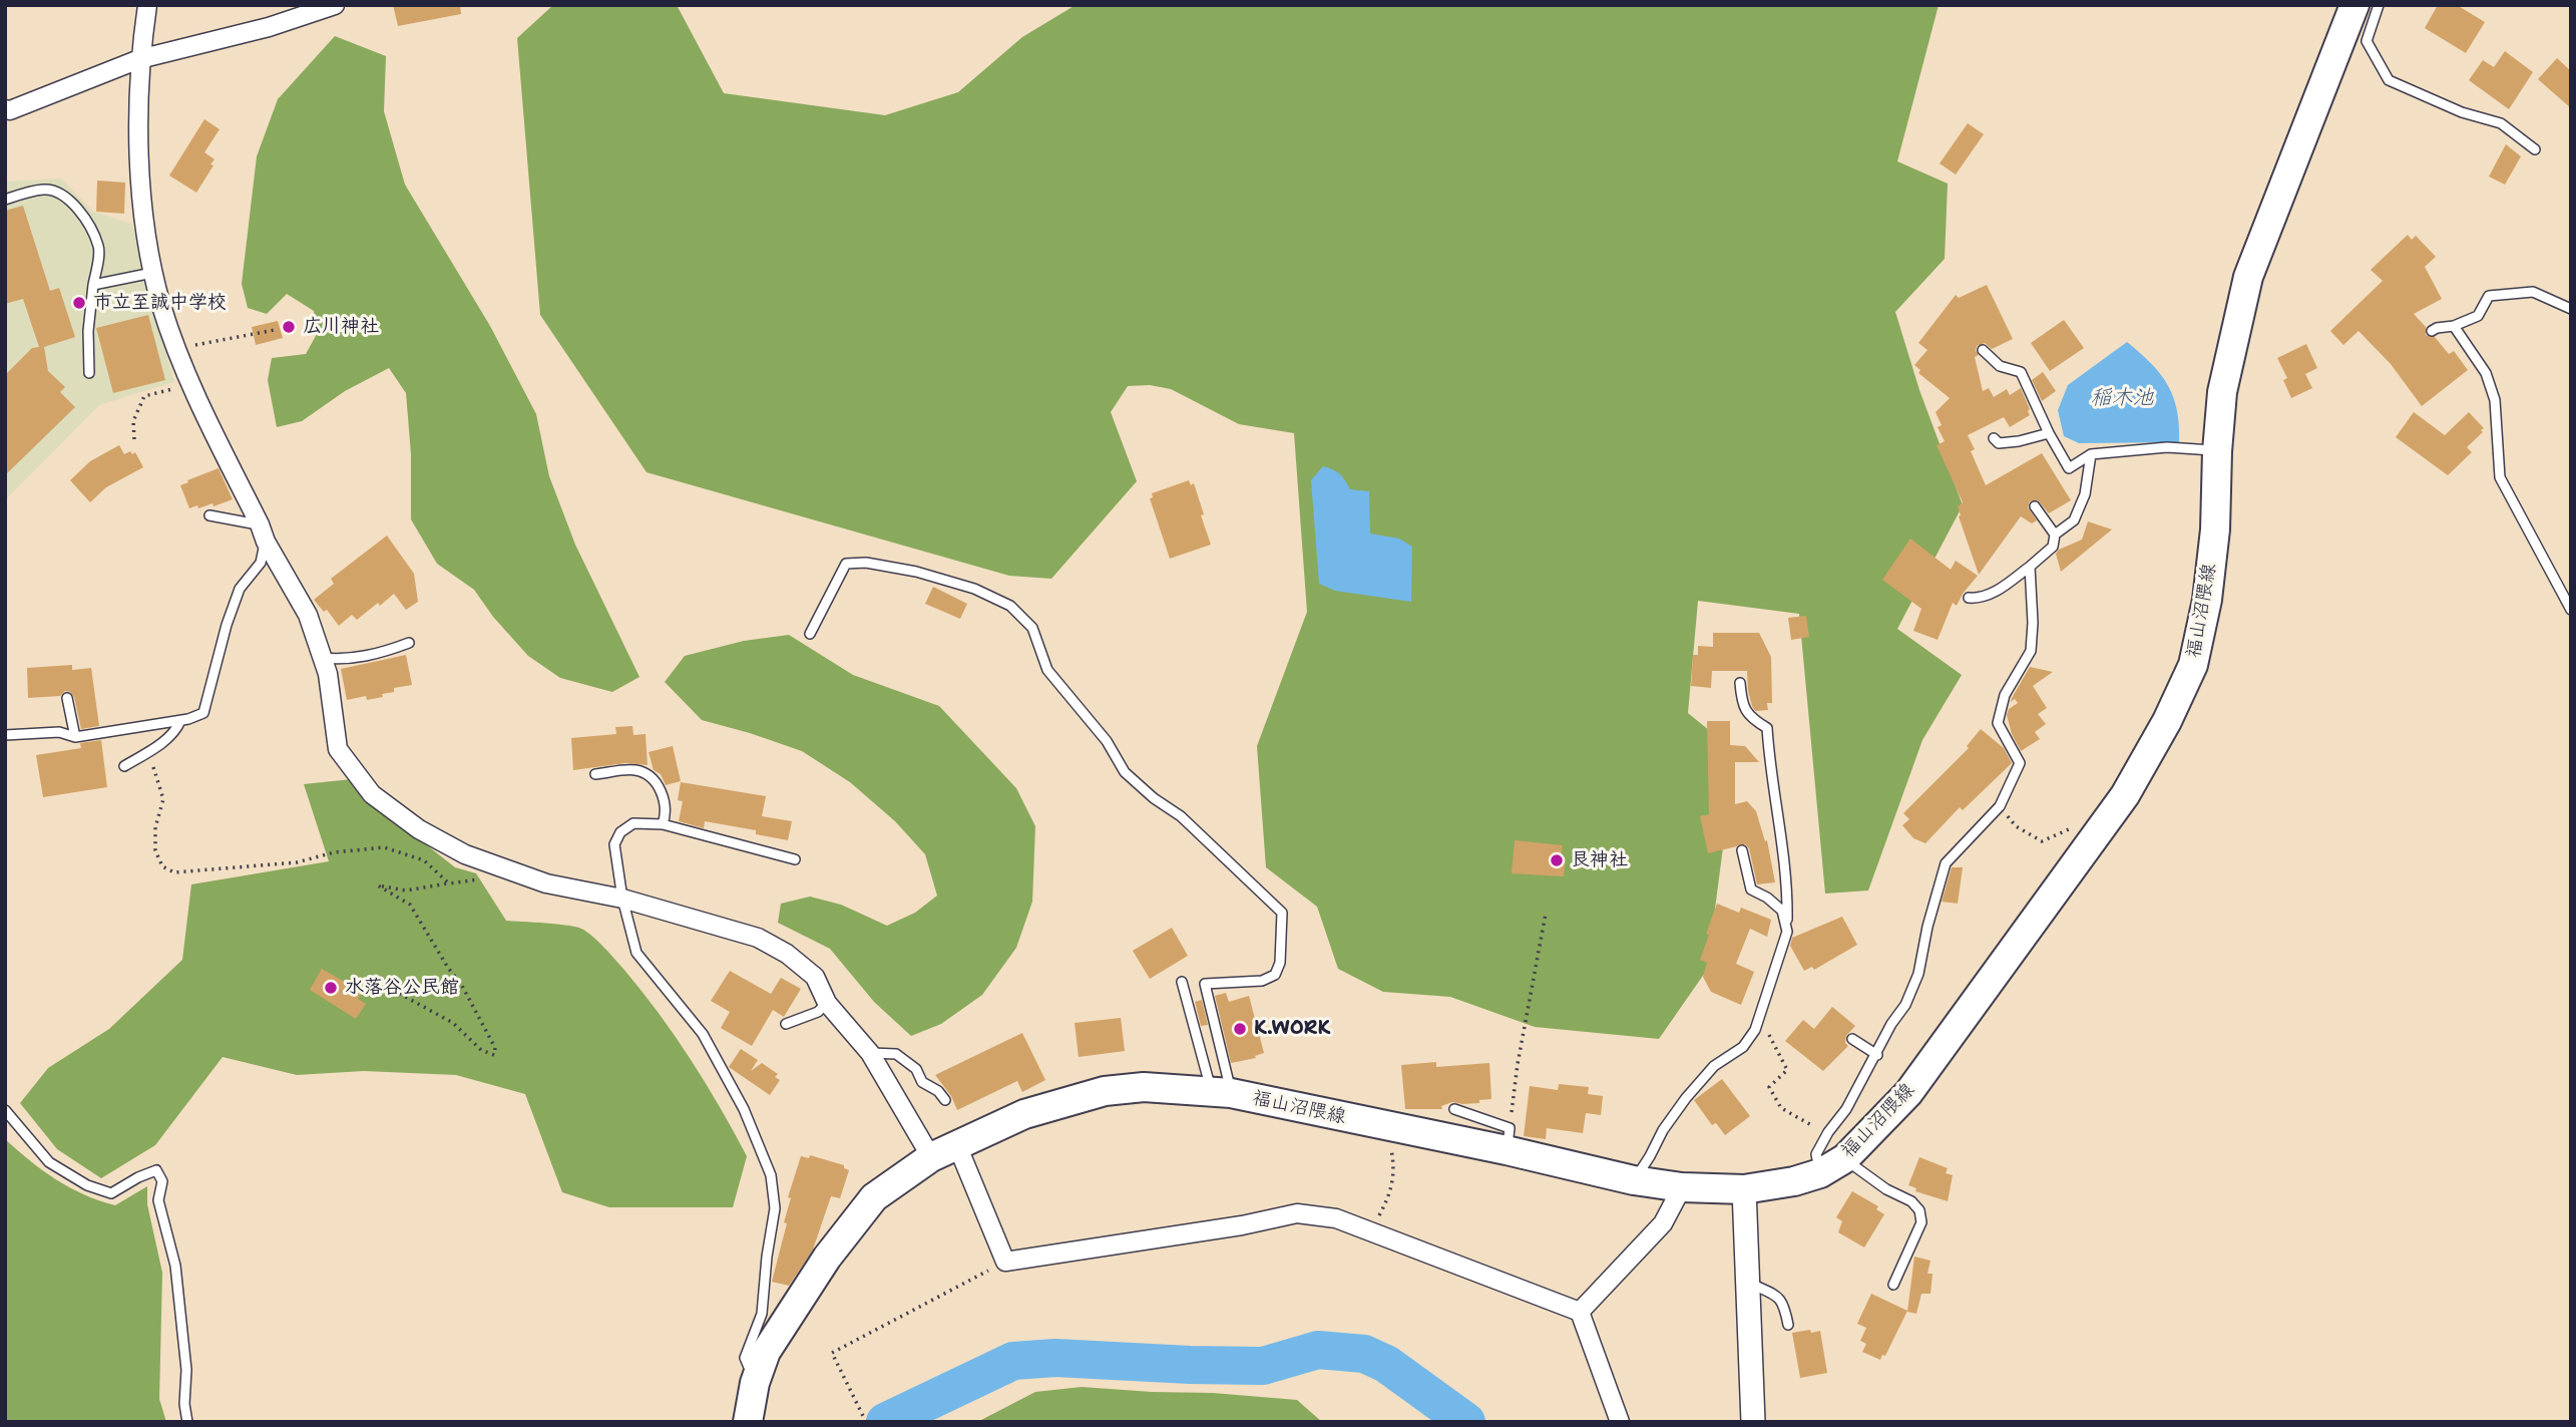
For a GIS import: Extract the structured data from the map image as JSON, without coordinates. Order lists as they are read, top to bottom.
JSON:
{
  "streets": {
    "main road": ["福山沼隈線"]
  },
  "water": ["稲木池"],
  "places": [
    "市立至誠中学校",
    "広川神社",
    "艮神社",
    "水落谷公民館",
    "K.WORK"
  ]
}
